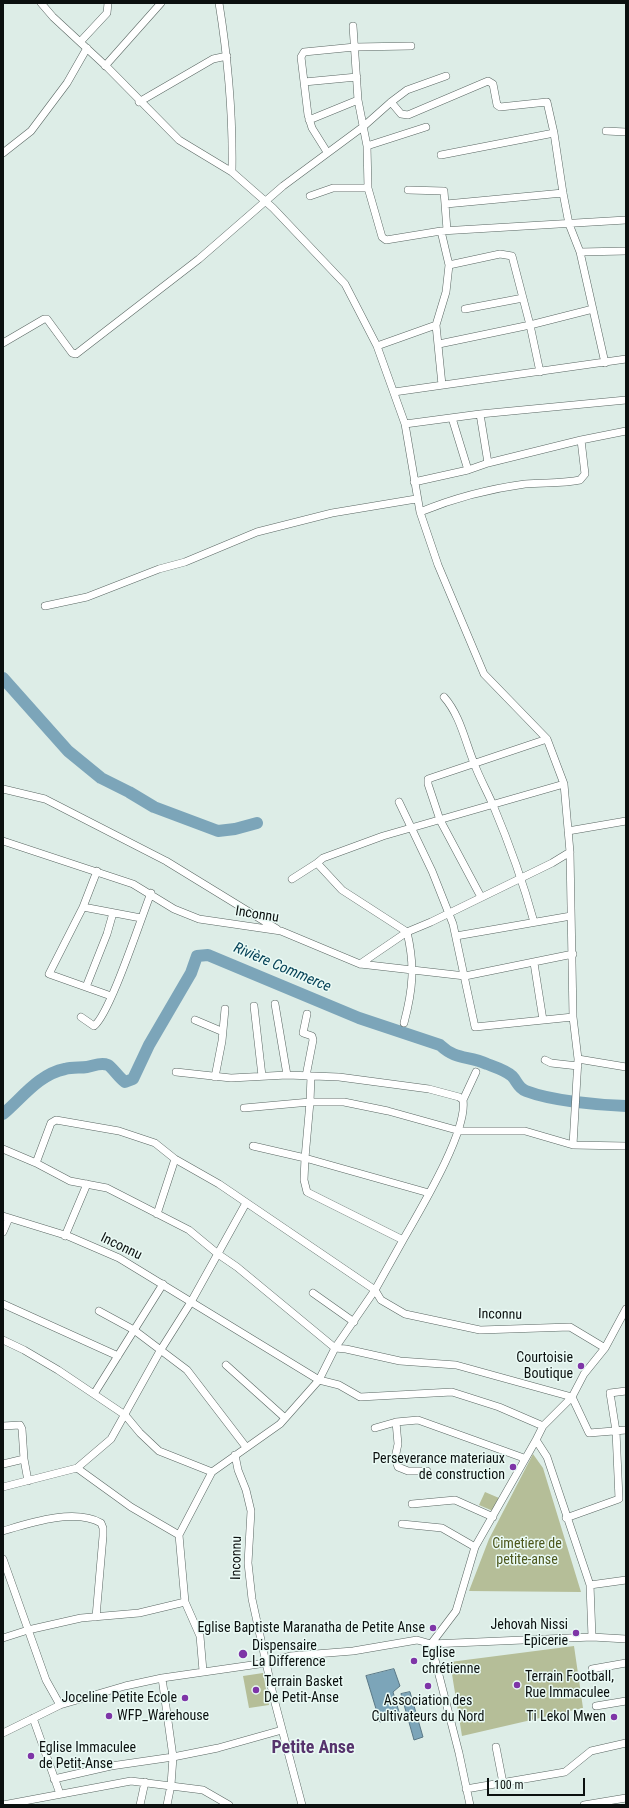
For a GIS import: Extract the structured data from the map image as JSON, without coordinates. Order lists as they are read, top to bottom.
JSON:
{
  "streets": {
    "street": ["Inconnu"]
  },
  "districts": ["Petite Anse"],
  "water": ["Rivière Commerce"],
  "parks": ["Cimetiere de petite-anse"],
  "places": [
    "Courtoisie Boutique",
    "Perseverance materiaux de construction",
    "Eglise Baptiste Maranatha de Petite Anse",
    "Jehovah Nissi Epicerie",
    "Dispensaire La Difference",
    "Eglise chrétienne",
    "Terrain Football, Rue Immaculee",
    "Association des Cultivateurs du Nord",
    "Terrain Basket De Petit-Anse",
    "Joceline Petite Ecole",
    "WFP_Warehouse",
    "Ti Lekol Mwen",
    "Eglise Immaculee de Petit-Anse"
  ],
  "scale_bar": "100 m"
}
